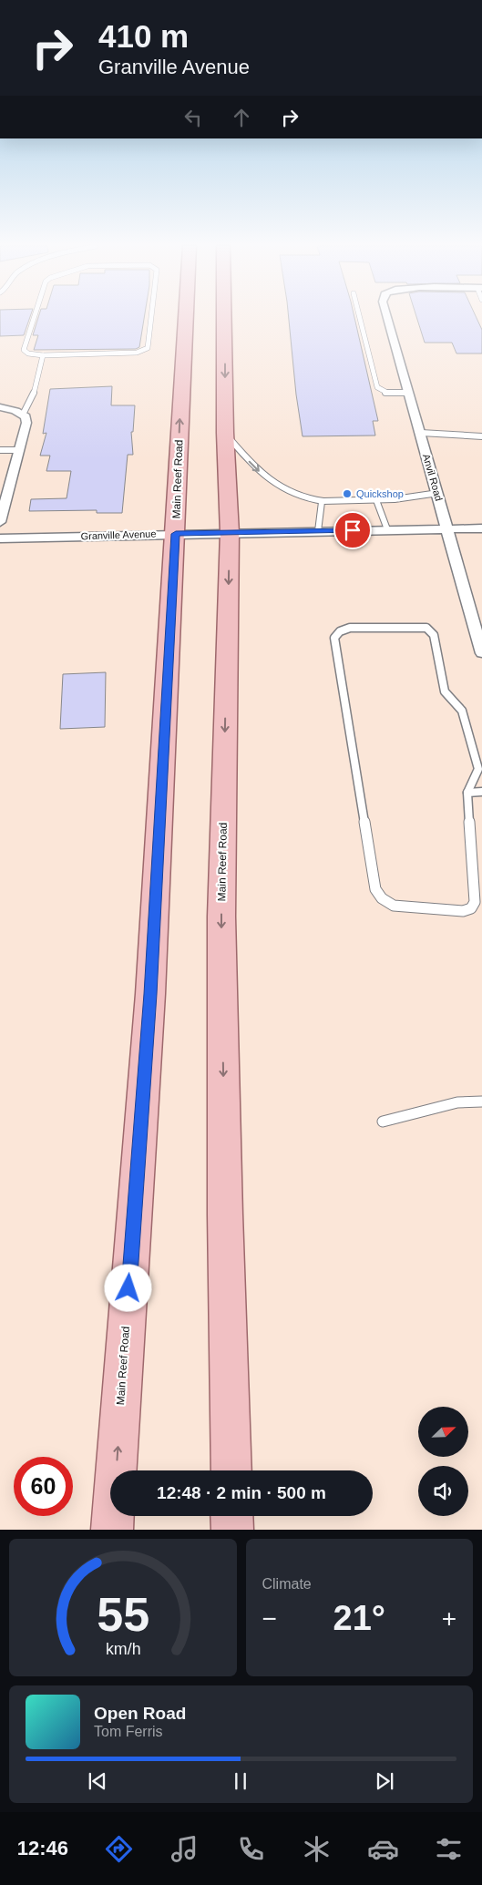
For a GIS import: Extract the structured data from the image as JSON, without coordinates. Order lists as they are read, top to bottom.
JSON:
{
  "streets": {
    "main road": ["Main Reef Road"],
    "street": ["Anvil Road", "Granville Avenue"]
  },
  "crossings": [
    ["Anvil Road", "Granville Avenue"],
    ["Main Reef Road", "Granville Avenue"]
  ],
  "places": ["Quickshop"],
  "north": "top right",
  "page": {
    "turn": ["410 m", "Granville Avenue"],
    "limit": "60",
    "trip": "12:48 · 2 min · 500 m",
    "tile": "Climate",
    "heat": ["−", "21°", "+"],
    "song": ["Open Road", "Tom Ferris"],
    "tabs": "12:46",
    "gauge": ["55", "km/h"]
  }
}
